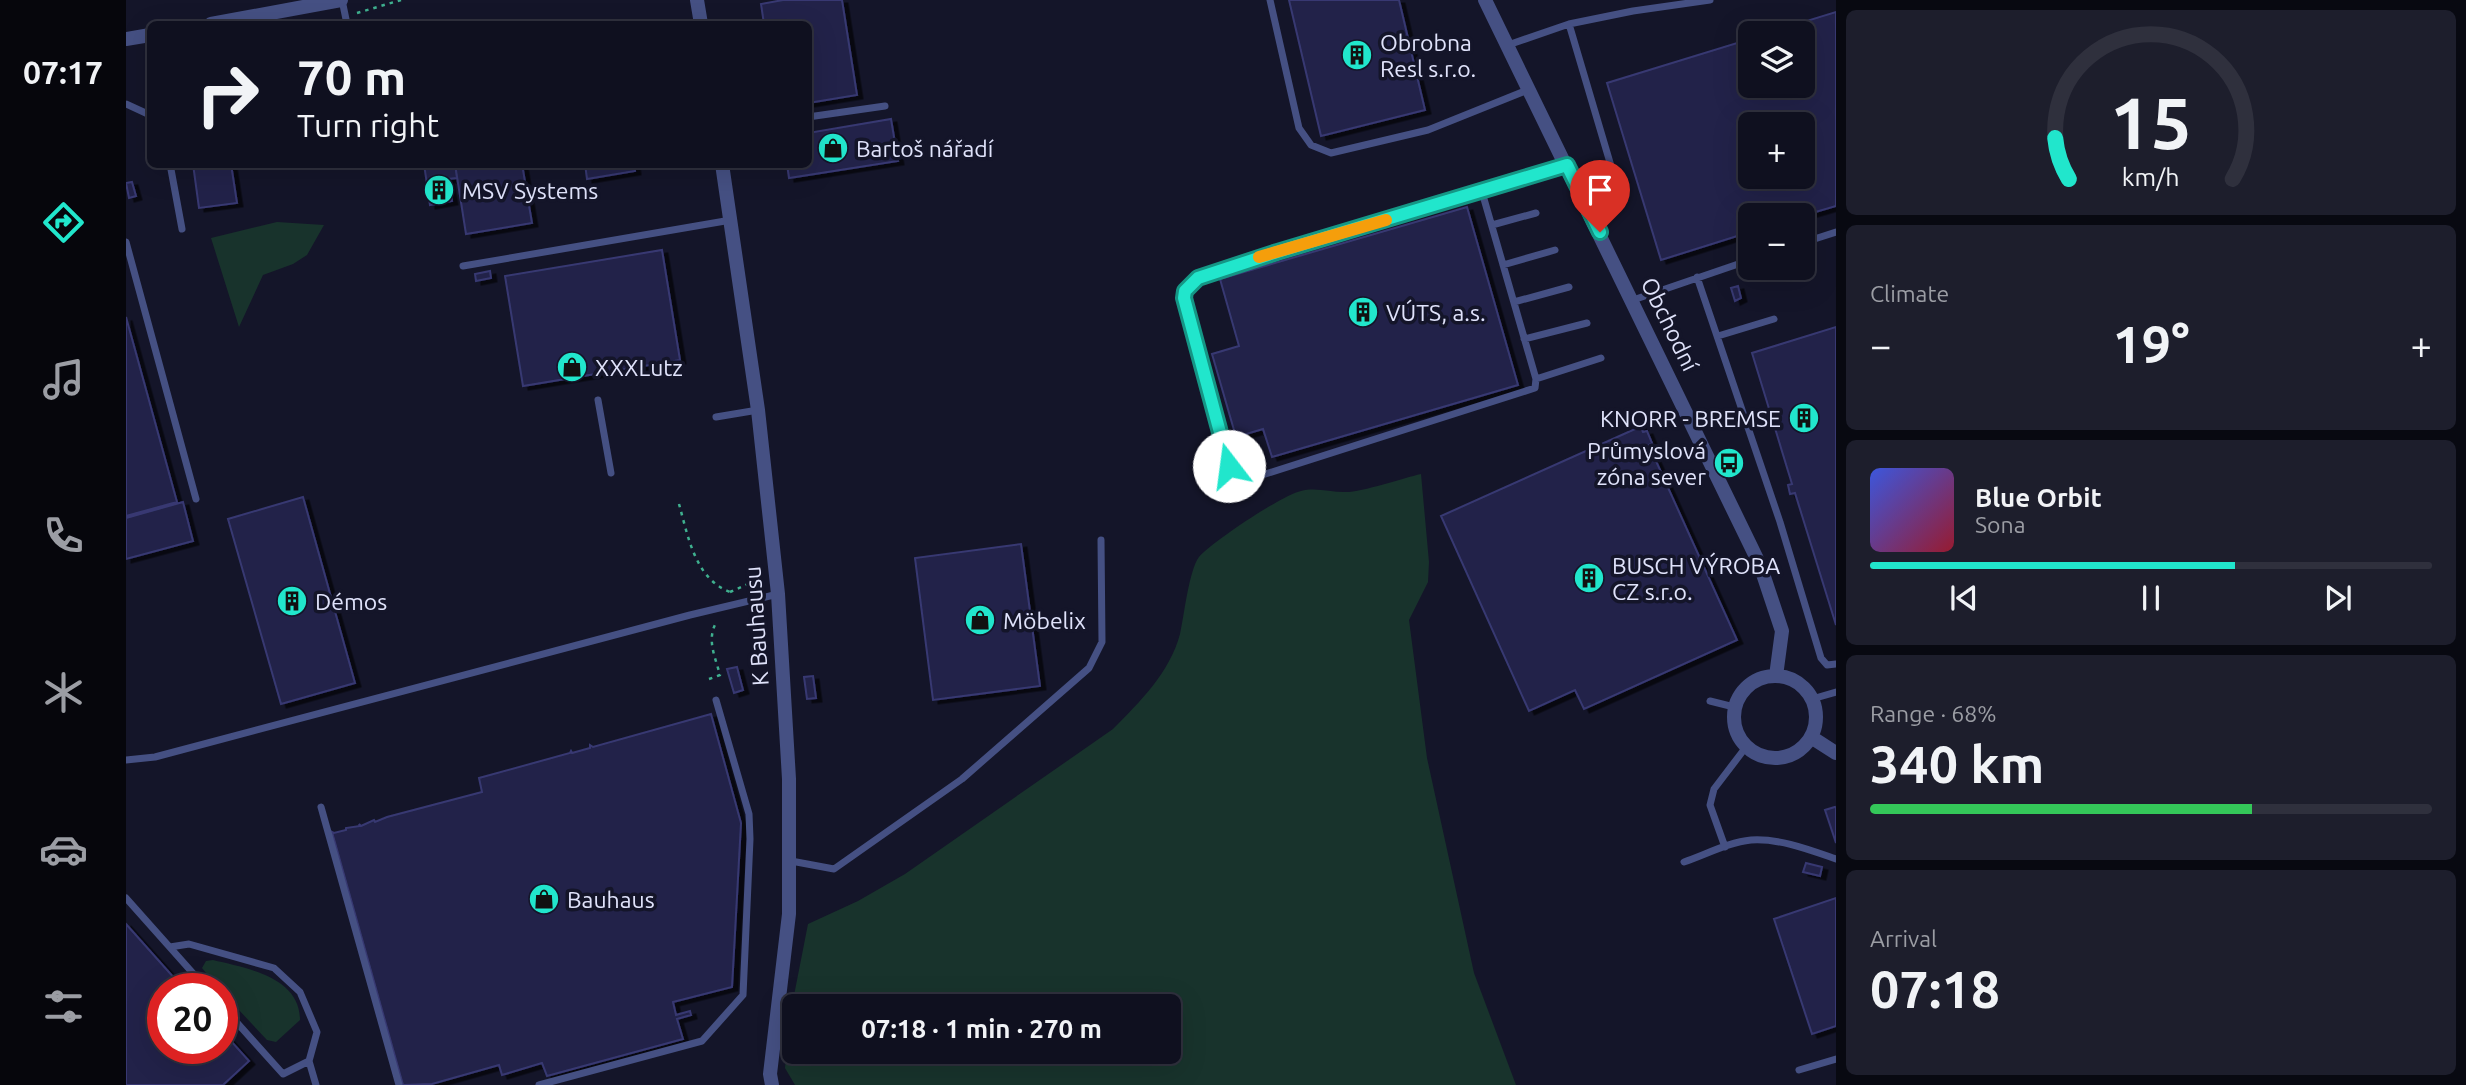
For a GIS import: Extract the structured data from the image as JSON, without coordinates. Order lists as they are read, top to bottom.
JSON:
{
  "streets": {
    "street": ["Obchodní", "K Bauhausu"]
  },
  "places": {
    "building": [
      "Obrobna Resl s.r.o.",
      "MSV Systems",
      "VÚTS, a.s.",
      "KNORR - BREMSE",
      "BUSCH VÝROBA CZ s.r.o.",
      "Démos"
    ],
    "shop": [
      "Bartoš nářadí",
      "XXXLutz",
      "Möbelix",
      "Bauhaus"
    ],
    "bus stop": ["Průmyslová zóna sever"]
  },
  "page": {
    "tabs": "07:17",
    "map_buttons": ["+", "−"],
    "turn": ["70 m", "Turn right"],
    "tile": [
      "Climate",
      ["Range · 68%", "340 km"],
      ["Arrival", "07:18"]
    ],
    "heat": ["−", "19°", "+"],
    "song": ["Blue Orbit", "Sona"],
    "limit": "20",
    "trip": "07:18 · 1 min · 270 m",
    "gauge": ["15", "km/h"]
  }
}
